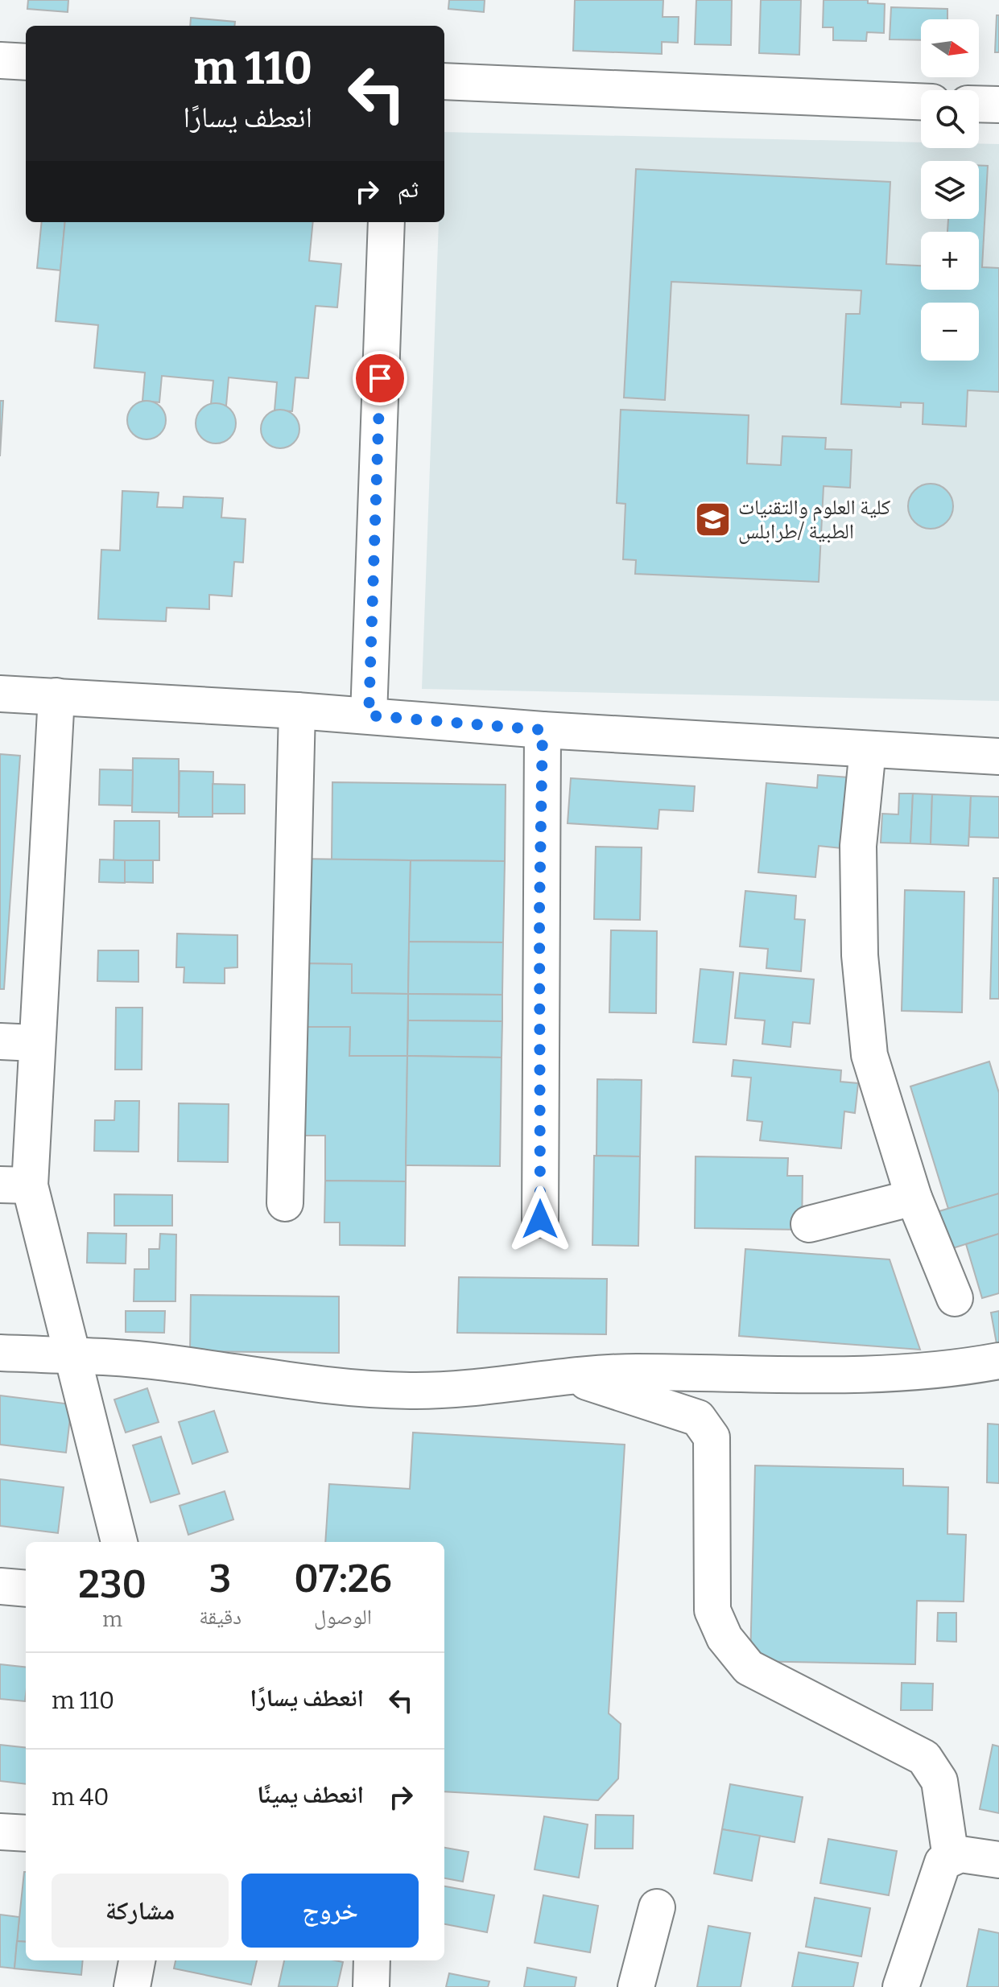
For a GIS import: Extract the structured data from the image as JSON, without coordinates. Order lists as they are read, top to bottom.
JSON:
{
  "places": {
    "school or university": ["كلية العلوم والتقنيات الطبية /طرابلس"]
  },
  "north": "right",
  "page": {
    "map_buttons": ["+", "−"],
    "turn": ["110 m", "انعطف يسارًا"],
    "then": "ثم",
    "eta": [
      "07:26",
      "الوصول",
      "3",
      "دقيقة",
      "230",
      "m"
    ],
    "list": [
      {
        "name": "انعطف يسارًا",
        "value": "110 m"
      },
      {
        "name": "انعطف يمينًا",
        "value": "40 m"
      }
    ],
    "buttons": ["خروج", "مشاركة"]
  }
}
